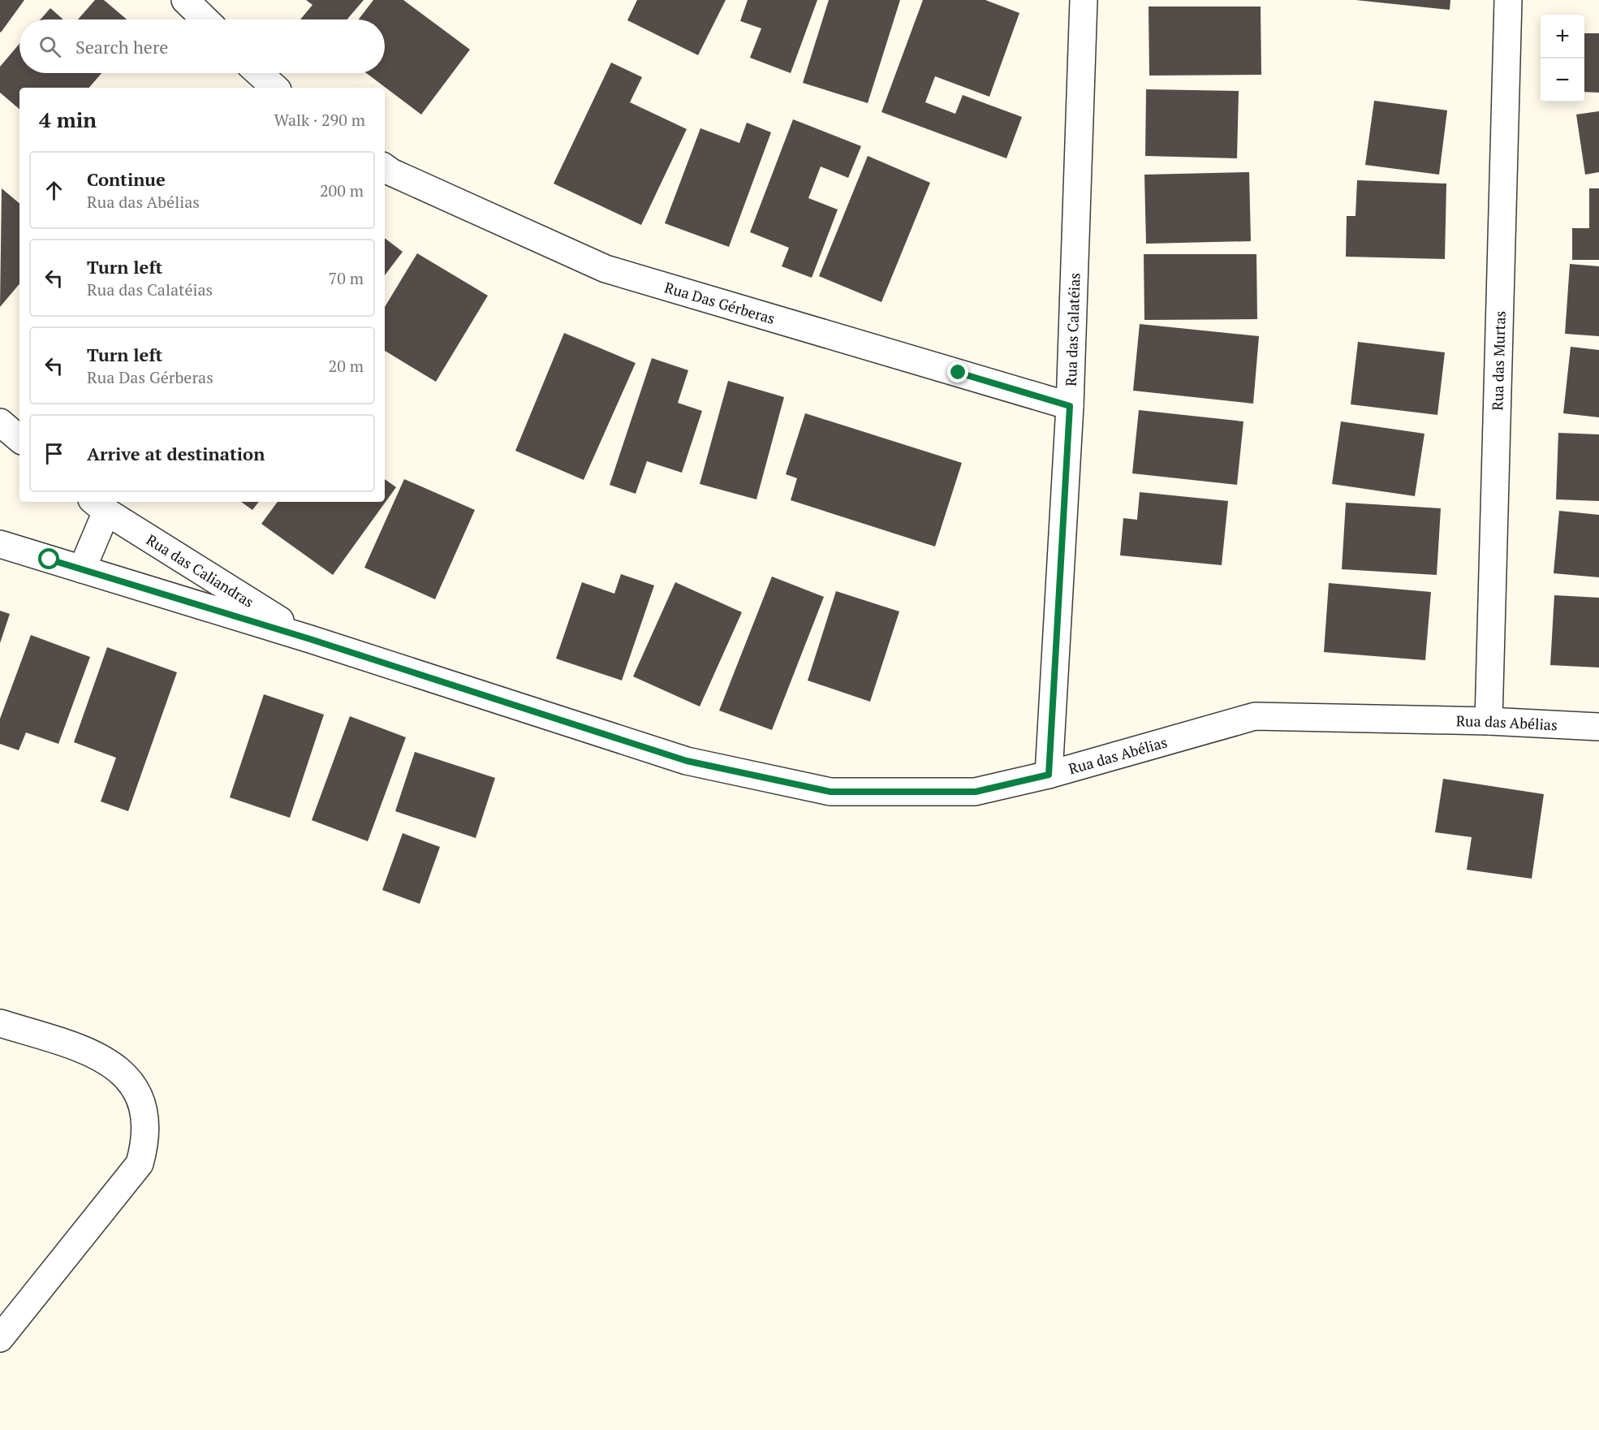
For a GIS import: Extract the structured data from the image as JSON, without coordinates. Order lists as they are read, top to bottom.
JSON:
{
  "streets": {
    "street": [
      "Rua Das Gérberas",
      "Rua das Calatéias",
      "Rua das Murtas",
      "Rua das Caliandras",
      "Rua das Abélias"
    ]
  },
  "crossings": [
    ["Rua Das Gérberas", "Rua das Calatéias"],
    ["Rua das Calatéias", "Rua das Abélias"],
    ["Rua das Murtas", "Rua das Abélias"],
    ["Rua das Caliandras", "Rua das Abélias"]
  ],
  "page": {
    "map_buttons": ["+", "−"],
    "search": "Search here",
    "heading": ["4 min", "Walk · 290 m"],
    "list": [
      ["Continue", "Rua das Abélias", "200 m"],
      ["Turn left", "Rua das Calatéias", "70 m"],
      ["Turn left", "Rua Das Gérberas", "20 m"],
      "Arrive at destination"
    ]
  }
}
